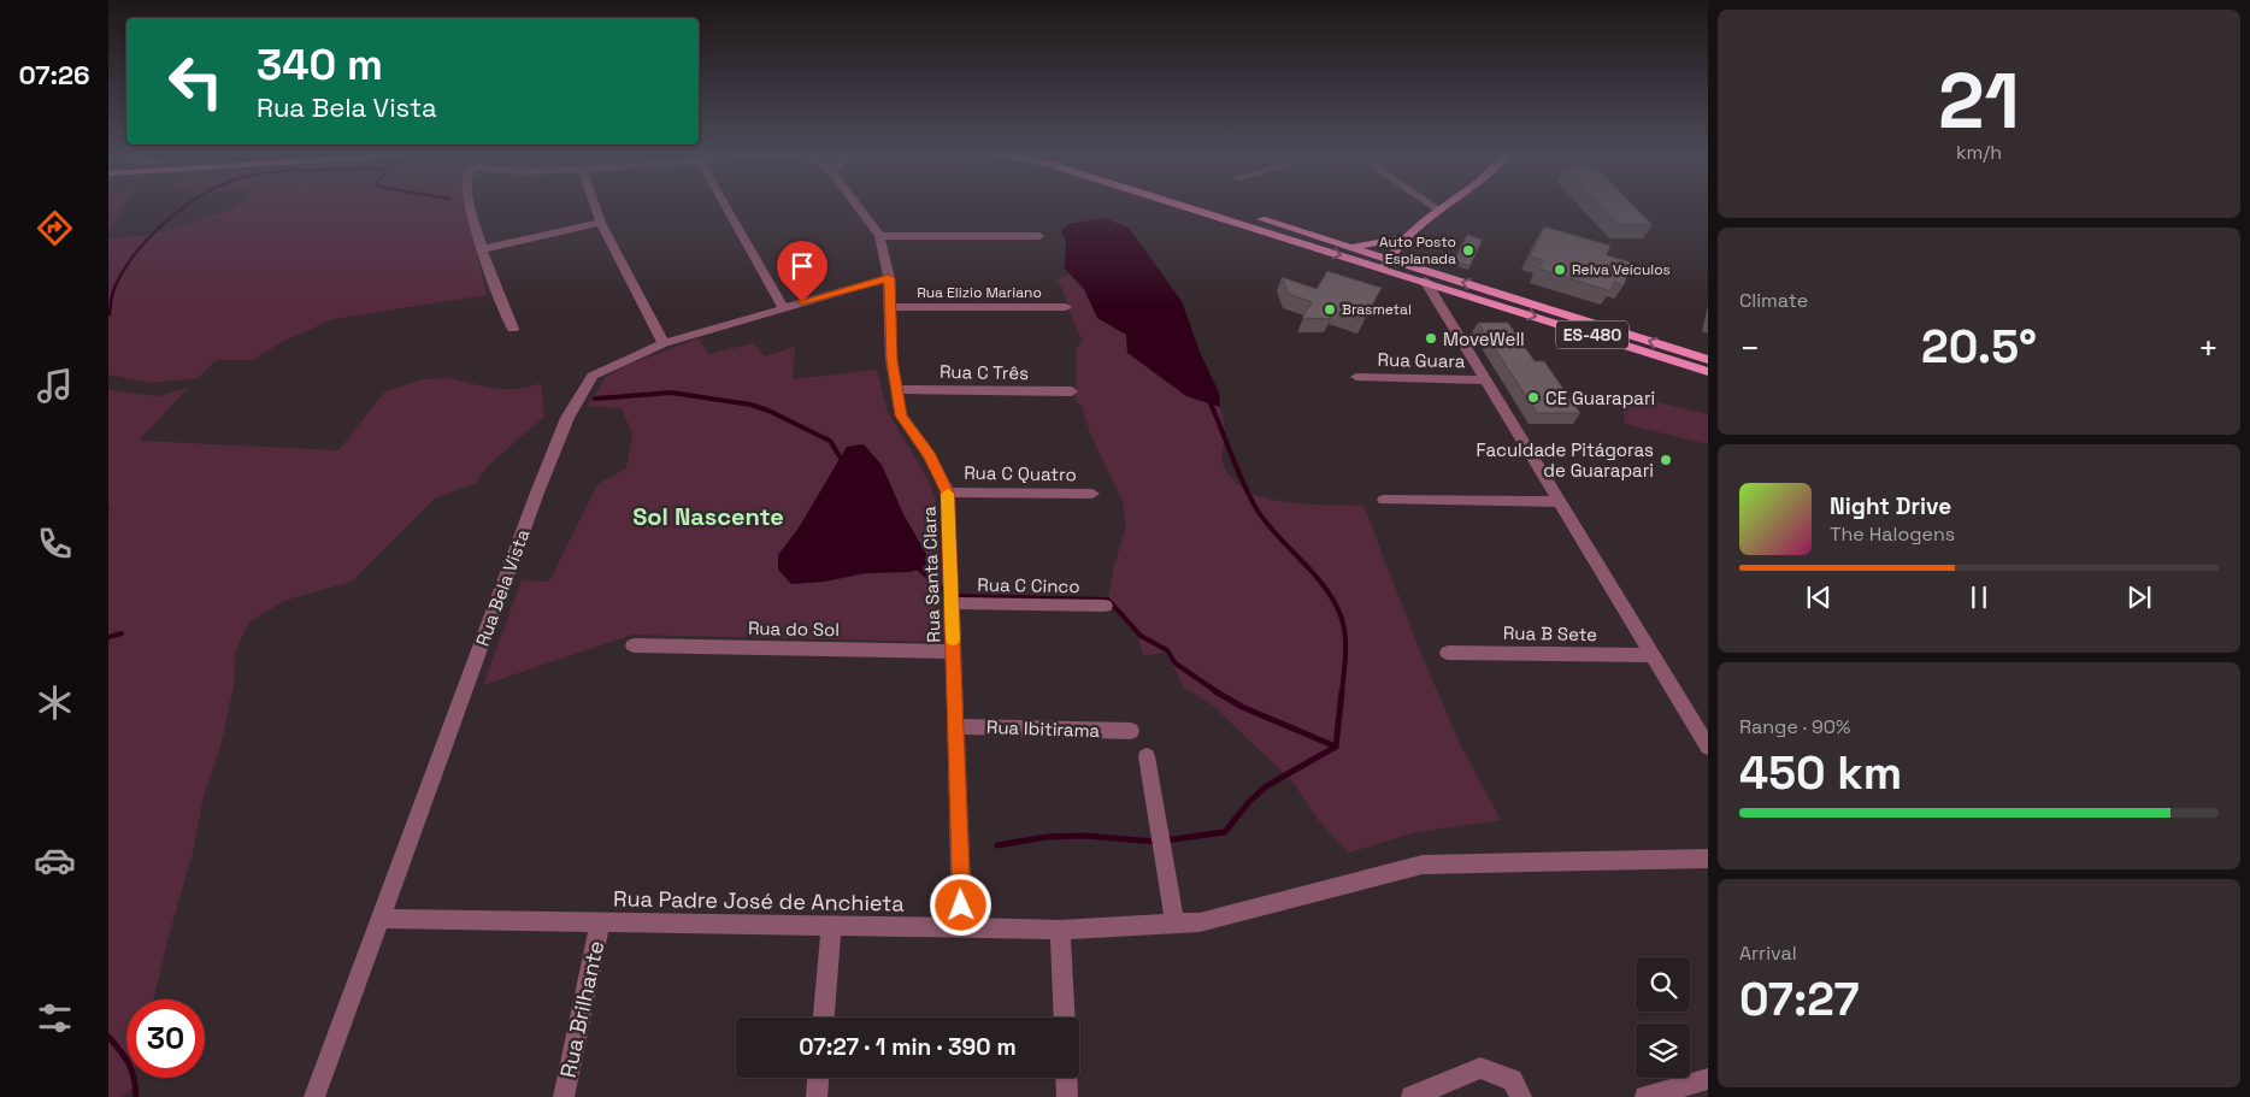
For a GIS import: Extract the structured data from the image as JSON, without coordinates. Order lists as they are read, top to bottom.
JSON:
{
  "streets": {
    "main road": ["ES-480"],
    "street": [
      "Rua Elizio Mariano",
      "Rua Guara",
      "Rua C Três",
      "Rua C Quatro",
      "Rua Santa Clara",
      "Rua C Cinco",
      "Rua Bela Vista",
      "Rua do Sol",
      "Rua B Sete",
      "Rua Ibitirama",
      "Rua Padre José de Anchieta",
      "Rua Brilhante"
    ]
  },
  "crossings": [
    ["Rua Elizio Mariano", "Rua Santa Clara"],
    ["Rua C Três", "Rua Santa Clara"],
    ["Rua C Quatro", "Rua Santa Clara"],
    ["Rua Santa Clara", "Rua C Cinco"],
    ["Rua Santa Clara", "Rua Bela Vista"],
    ["Rua Santa Clara", "Rua do Sol"],
    ["Rua Santa Clara", "Rua Ibitirama"],
    ["Rua Santa Clara", "Rua Padre José de Anchieta"],
    ["Rua Bela Vista", "Rua Padre José de Anchieta"],
    ["Rua Padre José de Anchieta", "Rua Brilhante"]
  ],
  "districts": ["Sol Nascente"],
  "places": [
    "Auto Posto Esplanada",
    "Relva Veículos",
    "Brasmetal",
    "MoveWell",
    "CE Guarapari",
    "Faculdade Pitágoras de Guarapari"
  ],
  "page": {
    "tabs": "07:26",
    "tile": [
      ["21", "km/h"],
      "Climate",
      ["Range · 90%", "450 km"],
      ["Arrival", "07:27"]
    ],
    "turn": ["340 m", "Rua Bela Vista"],
    "heat": ["−", "20.5°", "+"],
    "song": ["Night Drive", "The Halogens"],
    "limit": "30",
    "trip": "07:27 · 1 min · 390 m"
  }
}
